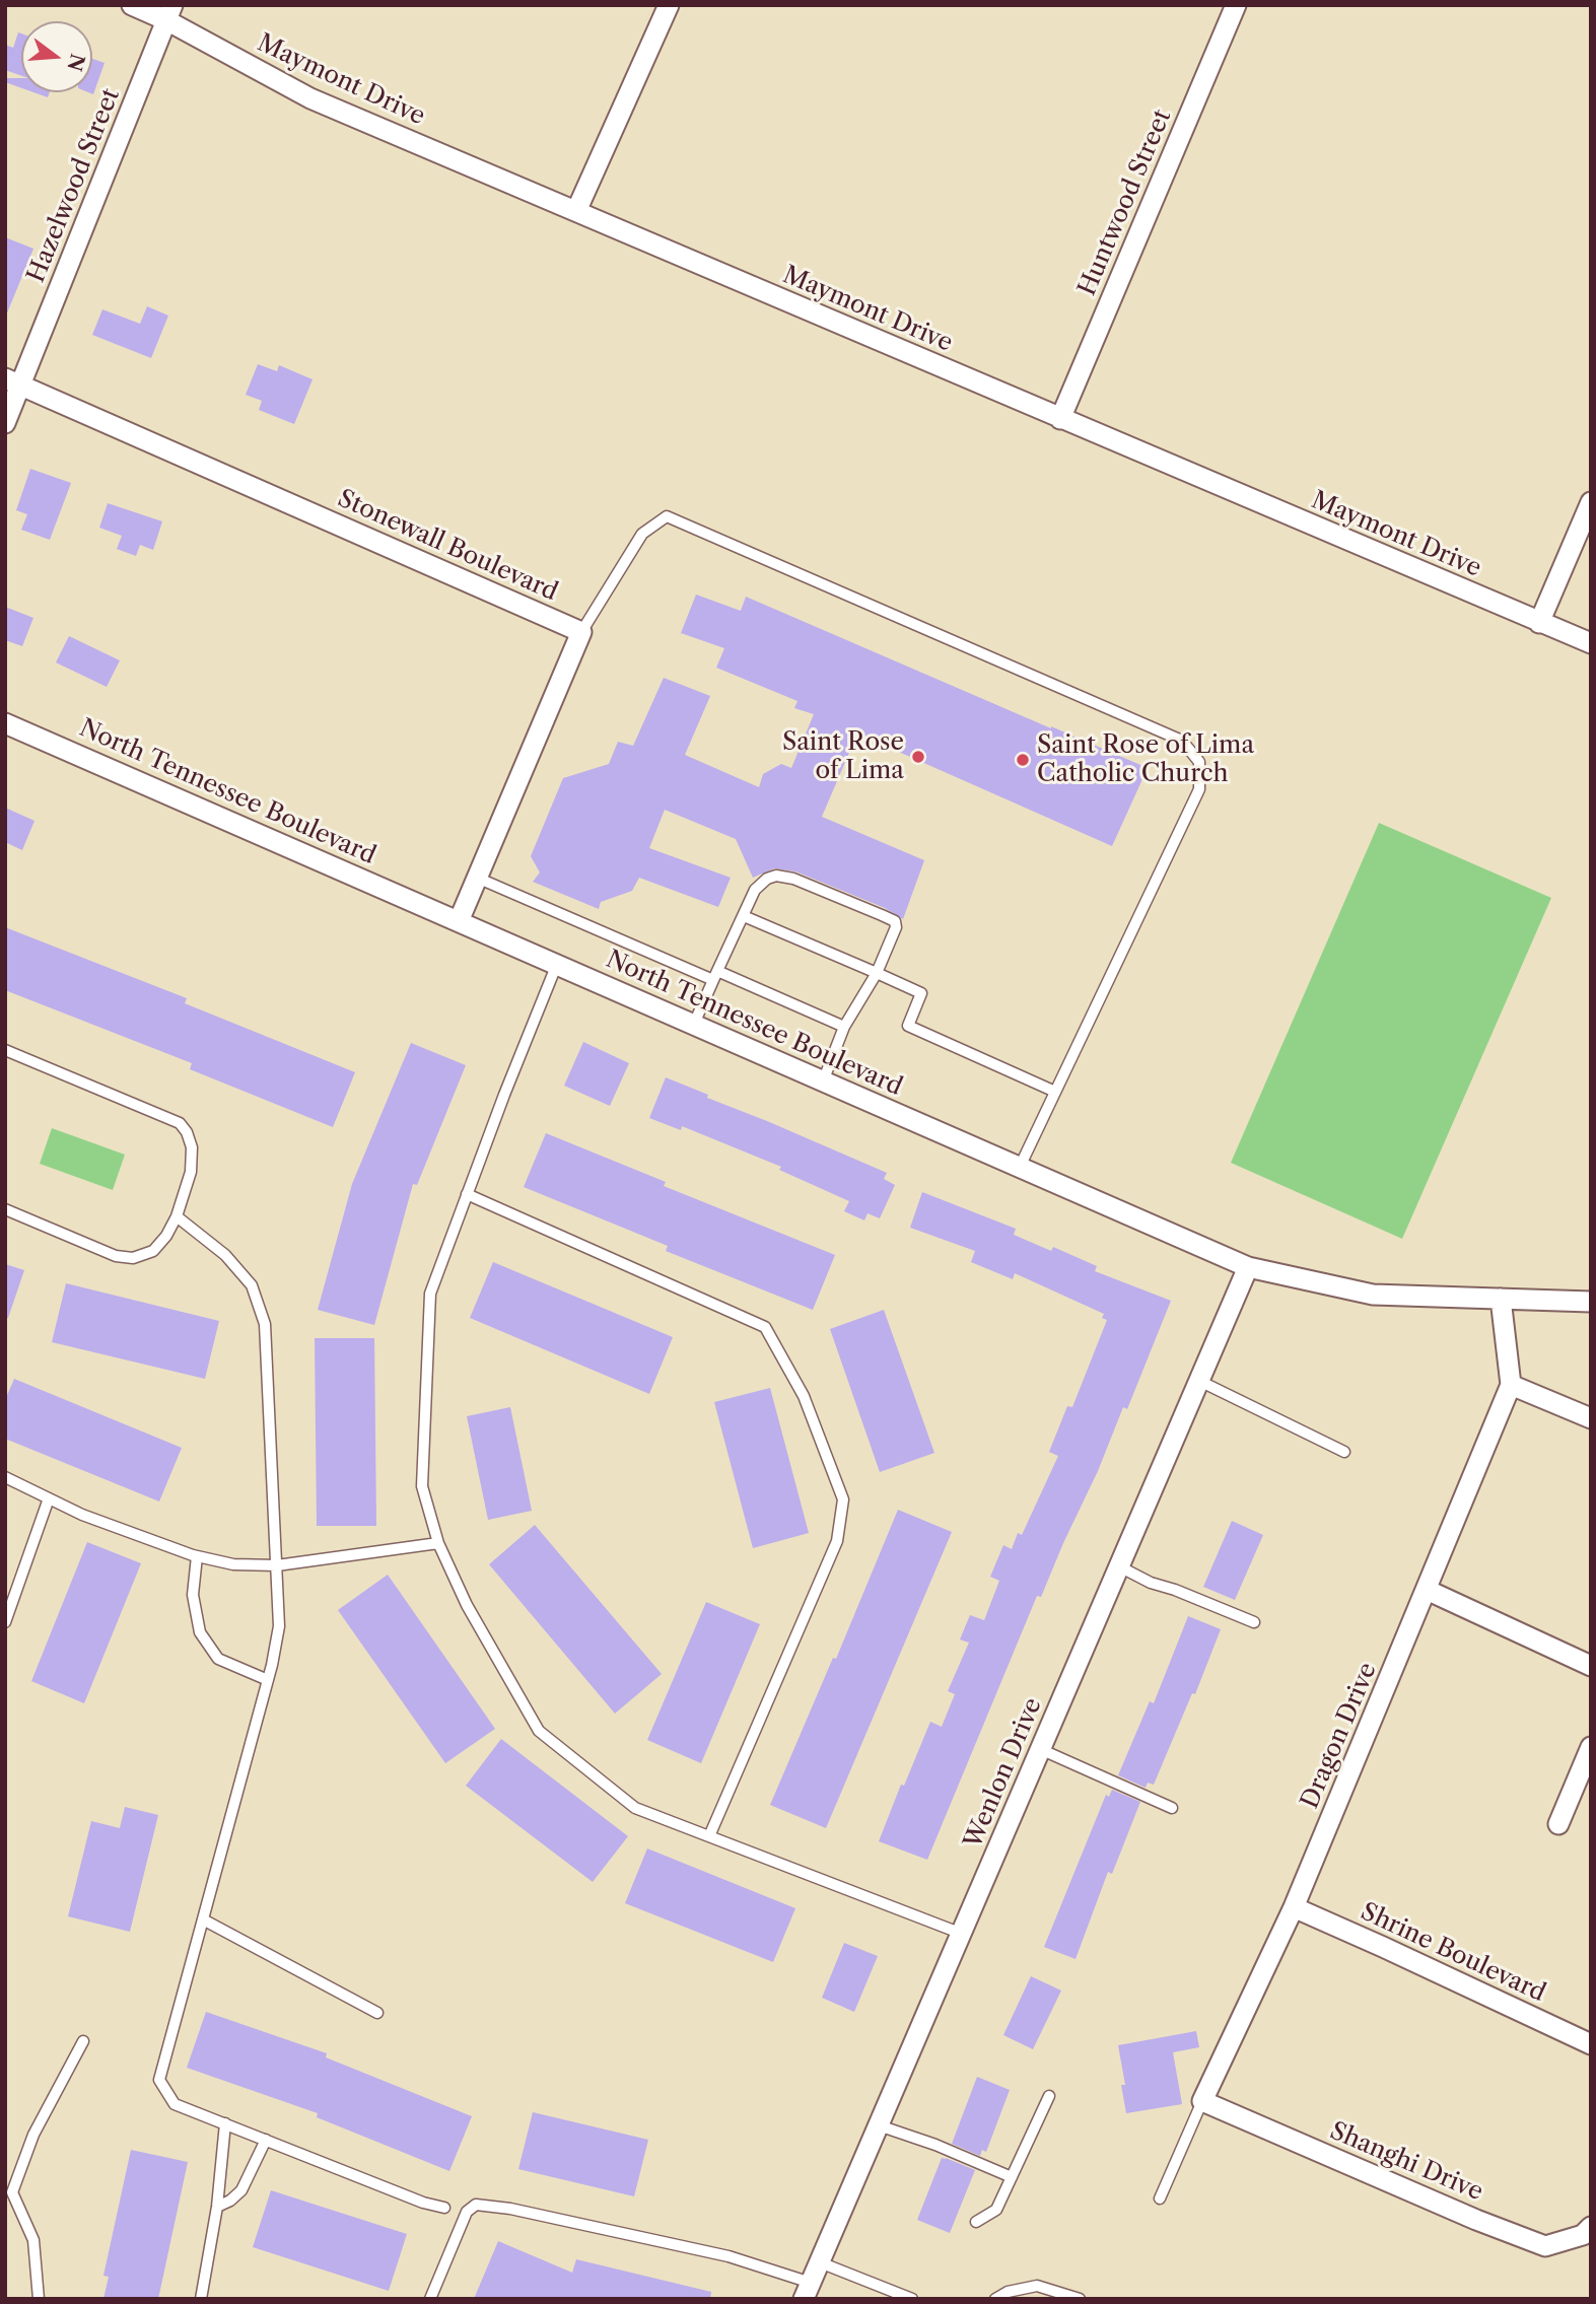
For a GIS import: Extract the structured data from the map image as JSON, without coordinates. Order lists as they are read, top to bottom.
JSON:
{
  "streets": {
    "street": [
      "Maymont Drive",
      "Hazelwood Street",
      "Huntwood Street",
      "Stonewall Boulevard",
      "North Tennessee Boulevard",
      "Dragon Drive",
      "Wenlon Drive",
      "Shrine Boulevard",
      "Shanghi Drive"
    ]
  },
  "crossings": [
    ["Maymont Drive", "Hazelwood Street"],
    ["Maymont Drive", "Huntwood Street"],
    ["Hazelwood Street", "Stonewall Boulevard"],
    ["North Tennessee Boulevard", "Wenlon Drive"],
    ["Dragon Drive", "Shrine Boulevard"],
    ["Dragon Drive", "Shanghi Drive"]
  ],
  "places": ["Saint Rose of Lima", "Saint Rose of Lima Catholic Church"],
  "north": "right"
}
